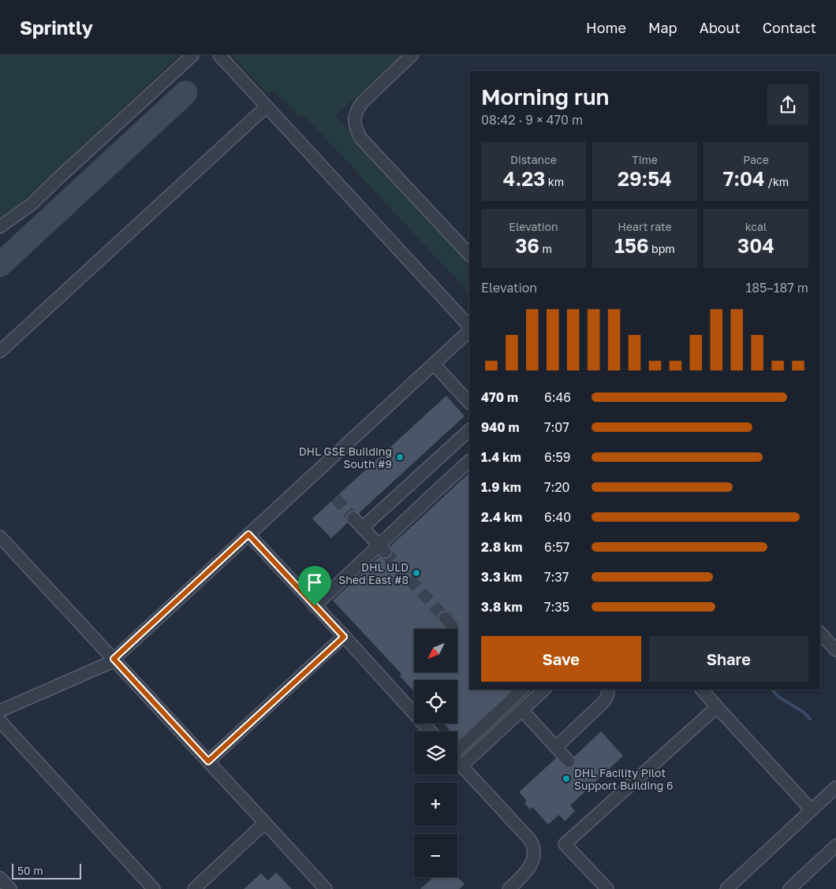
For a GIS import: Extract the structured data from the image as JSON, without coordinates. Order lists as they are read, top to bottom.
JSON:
{
  "places": ["DHL GSE Building South #9", "DHL ULD Shed East #8", "DHL Facility Pilot Support Building 6"],
  "scale_bar": "50 m",
  "north": "bottom left",
  "page": {
    "header": "Sprintly",
    "nav": [
      "Home",
      "Map",
      "About",
      "Contact"
    ],
    "heading": ["Morning run", "08:42 · 9 × 470 m"],
    "stats": [
      ["Distance", "4.23 km"],
      ["Time", "29:54"],
      ["Pace", "7:04 /km"],
      ["Elevation", "36 m"],
      ["Heart rate", "156 bpm"],
      ["kcal", "304"]
    ],
    "chart": ["Elevation", "185–187 m"],
    "list": [
      {
        "name": "470 m",
        "note": "6:46"
      },
      {
        "name": "940 m",
        "note": "7:07"
      },
      {
        "name": "1.4 km",
        "note": "6:59"
      },
      {
        "name": "1.9 km",
        "note": "7:20"
      },
      {
        "name": "2.4 km",
        "note": "6:40"
      },
      {
        "name": "2.8 km",
        "note": "6:57"
      },
      {
        "name": "3.3 km",
        "note": "7:37"
      },
      {
        "name": "3.8 km",
        "note": "7:35"
      }
    ],
    "buttons": ["Save", "Share"],
    "map_buttons": ["+", "−"],
    "scale": "50 m"
  }
}
